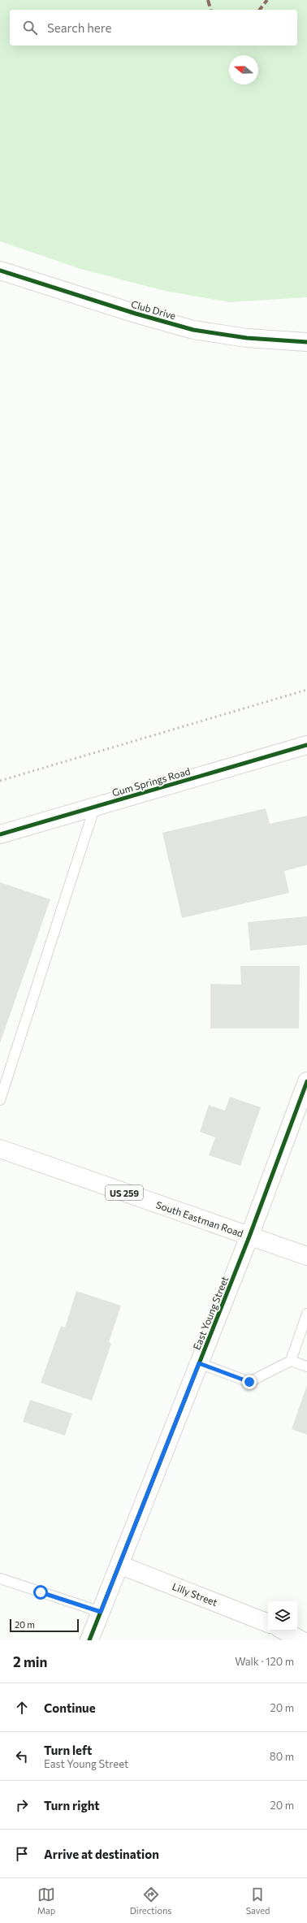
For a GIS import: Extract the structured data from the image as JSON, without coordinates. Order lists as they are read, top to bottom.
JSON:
{
  "streets": {
    "street": [
      "Club Drive",
      "Gum Springs Road",
      "US 259",
      "South Eastman Road",
      "East Young Street",
      "Lilly Street"
    ]
  },
  "crossings": [
    ["South Eastman Road", "East Young Street"],
    ["East Young Street", "Lilly Street"]
  ],
  "scale_bar": "20 m",
  "north": "left",
  "page": {
    "search": "Search here",
    "scale": "20 m",
    "heading": ["2 min", "Walk · 120 m"],
    "list": [
      ["Continue", "20 m"],
      ["Turn left", "East Young Street", "80 m"],
      ["Turn right", "20 m"],
      "Arrive at destination"
    ],
    "nav": ["Map", "Directions", "Saved"]
  }
}
